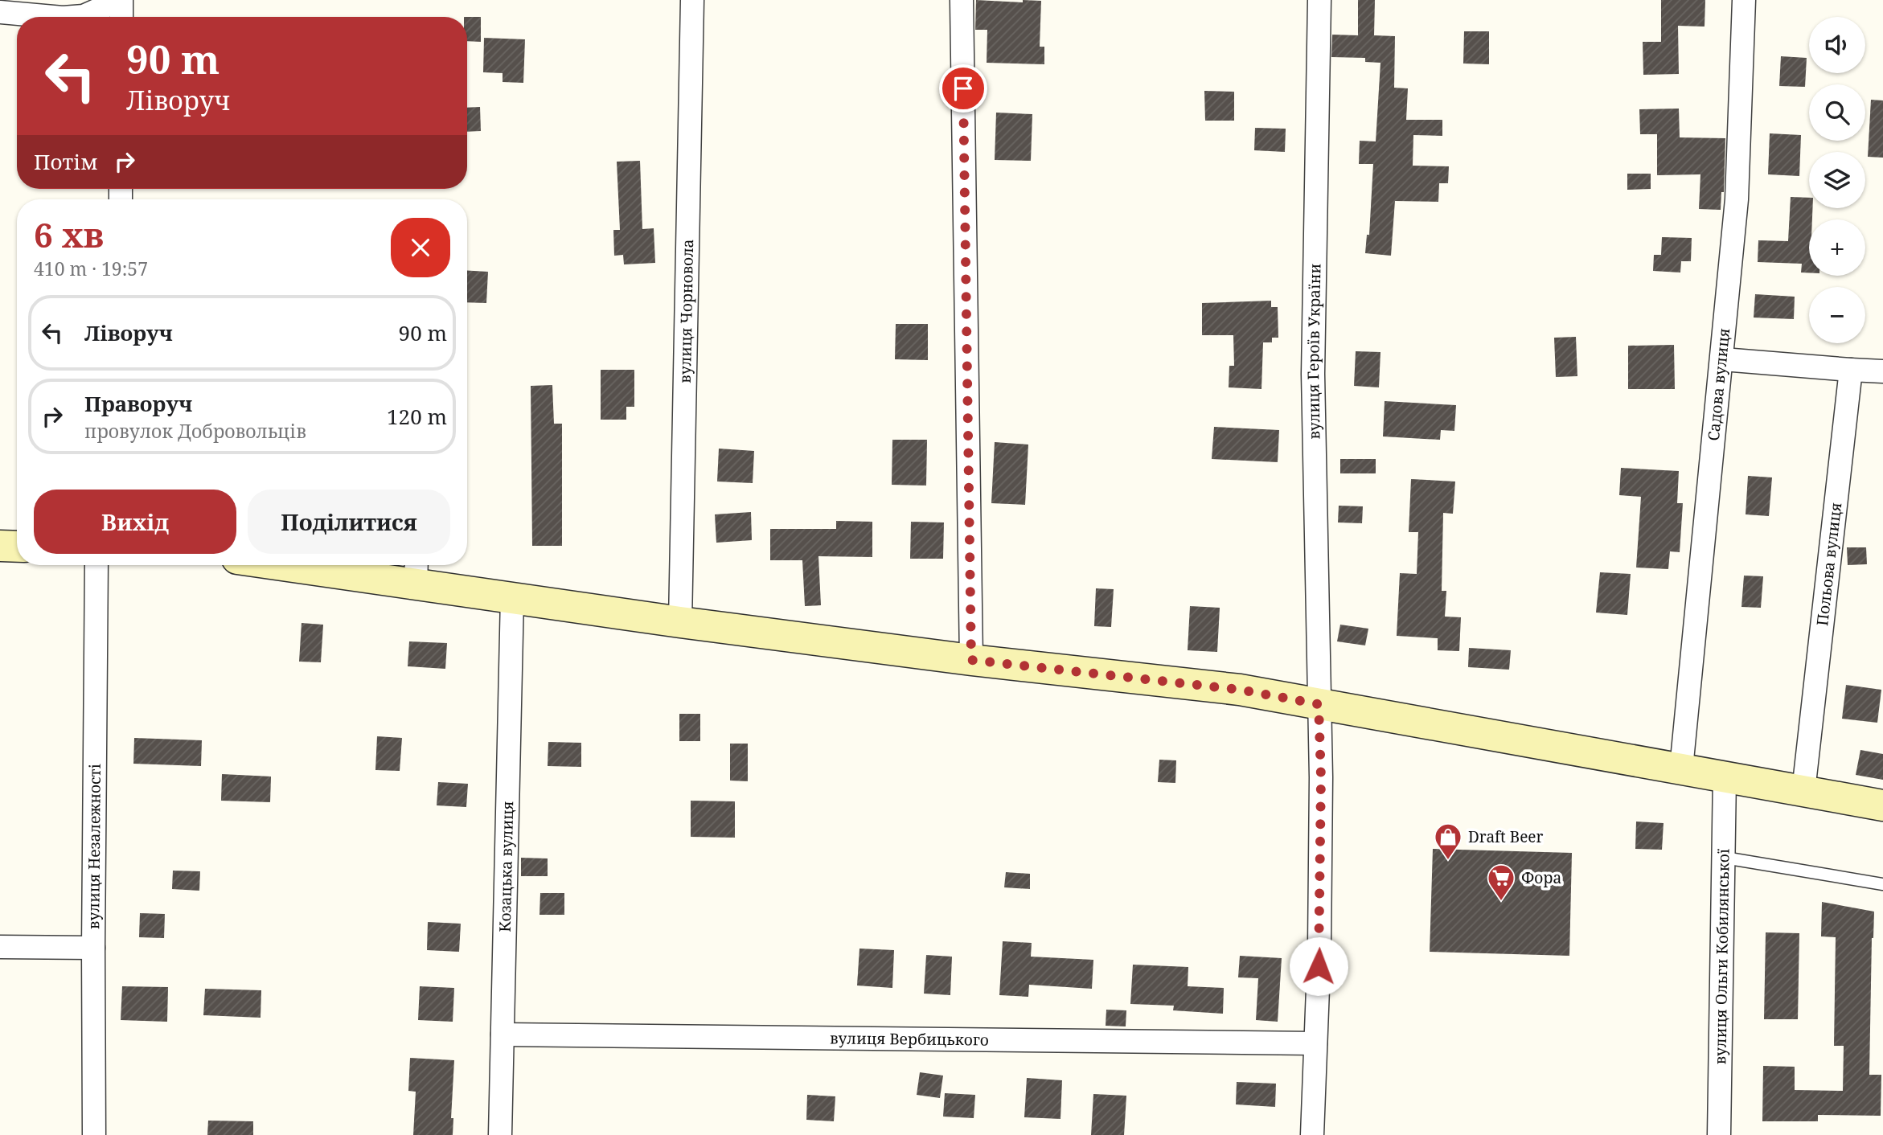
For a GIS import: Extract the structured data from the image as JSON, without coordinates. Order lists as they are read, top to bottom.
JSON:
{
  "streets": {
    "street": [
      "вулиця Чорновола",
      "вулиця Героїв України",
      "Садова вулиця",
      "Польова вулиця",
      "вулиця Незалежності",
      "Козацька вулиця",
      "вулиця Ольги Кобилянської",
      "вулиця Вербицького"
    ]
  },
  "crossings": [
    ["вулиця Героїв України", "вулиця Вербицького"],
    ["Козацька вулиця", "вулиця Вербицького"]
  ],
  "places": {
    "shop": ["Draft Beer"],
    "supermarket": ["Фора"]
  },
  "page": {
    "map_buttons": ["+", "−"],
    "turn": ["90 m", "Ліворуч"],
    "then": "Потім",
    "heading": ["6 хв", "410 m · 19:57"],
    "list": [
      {
        "name": "Ліворуч",
        "value": "90 m"
      },
      {
        "name": "Праворуч",
        "note": "провулок Добровольців",
        "value": "120 m"
      }
    ],
    "buttons": ["Вихід", "Поділитися"]
  }
}
